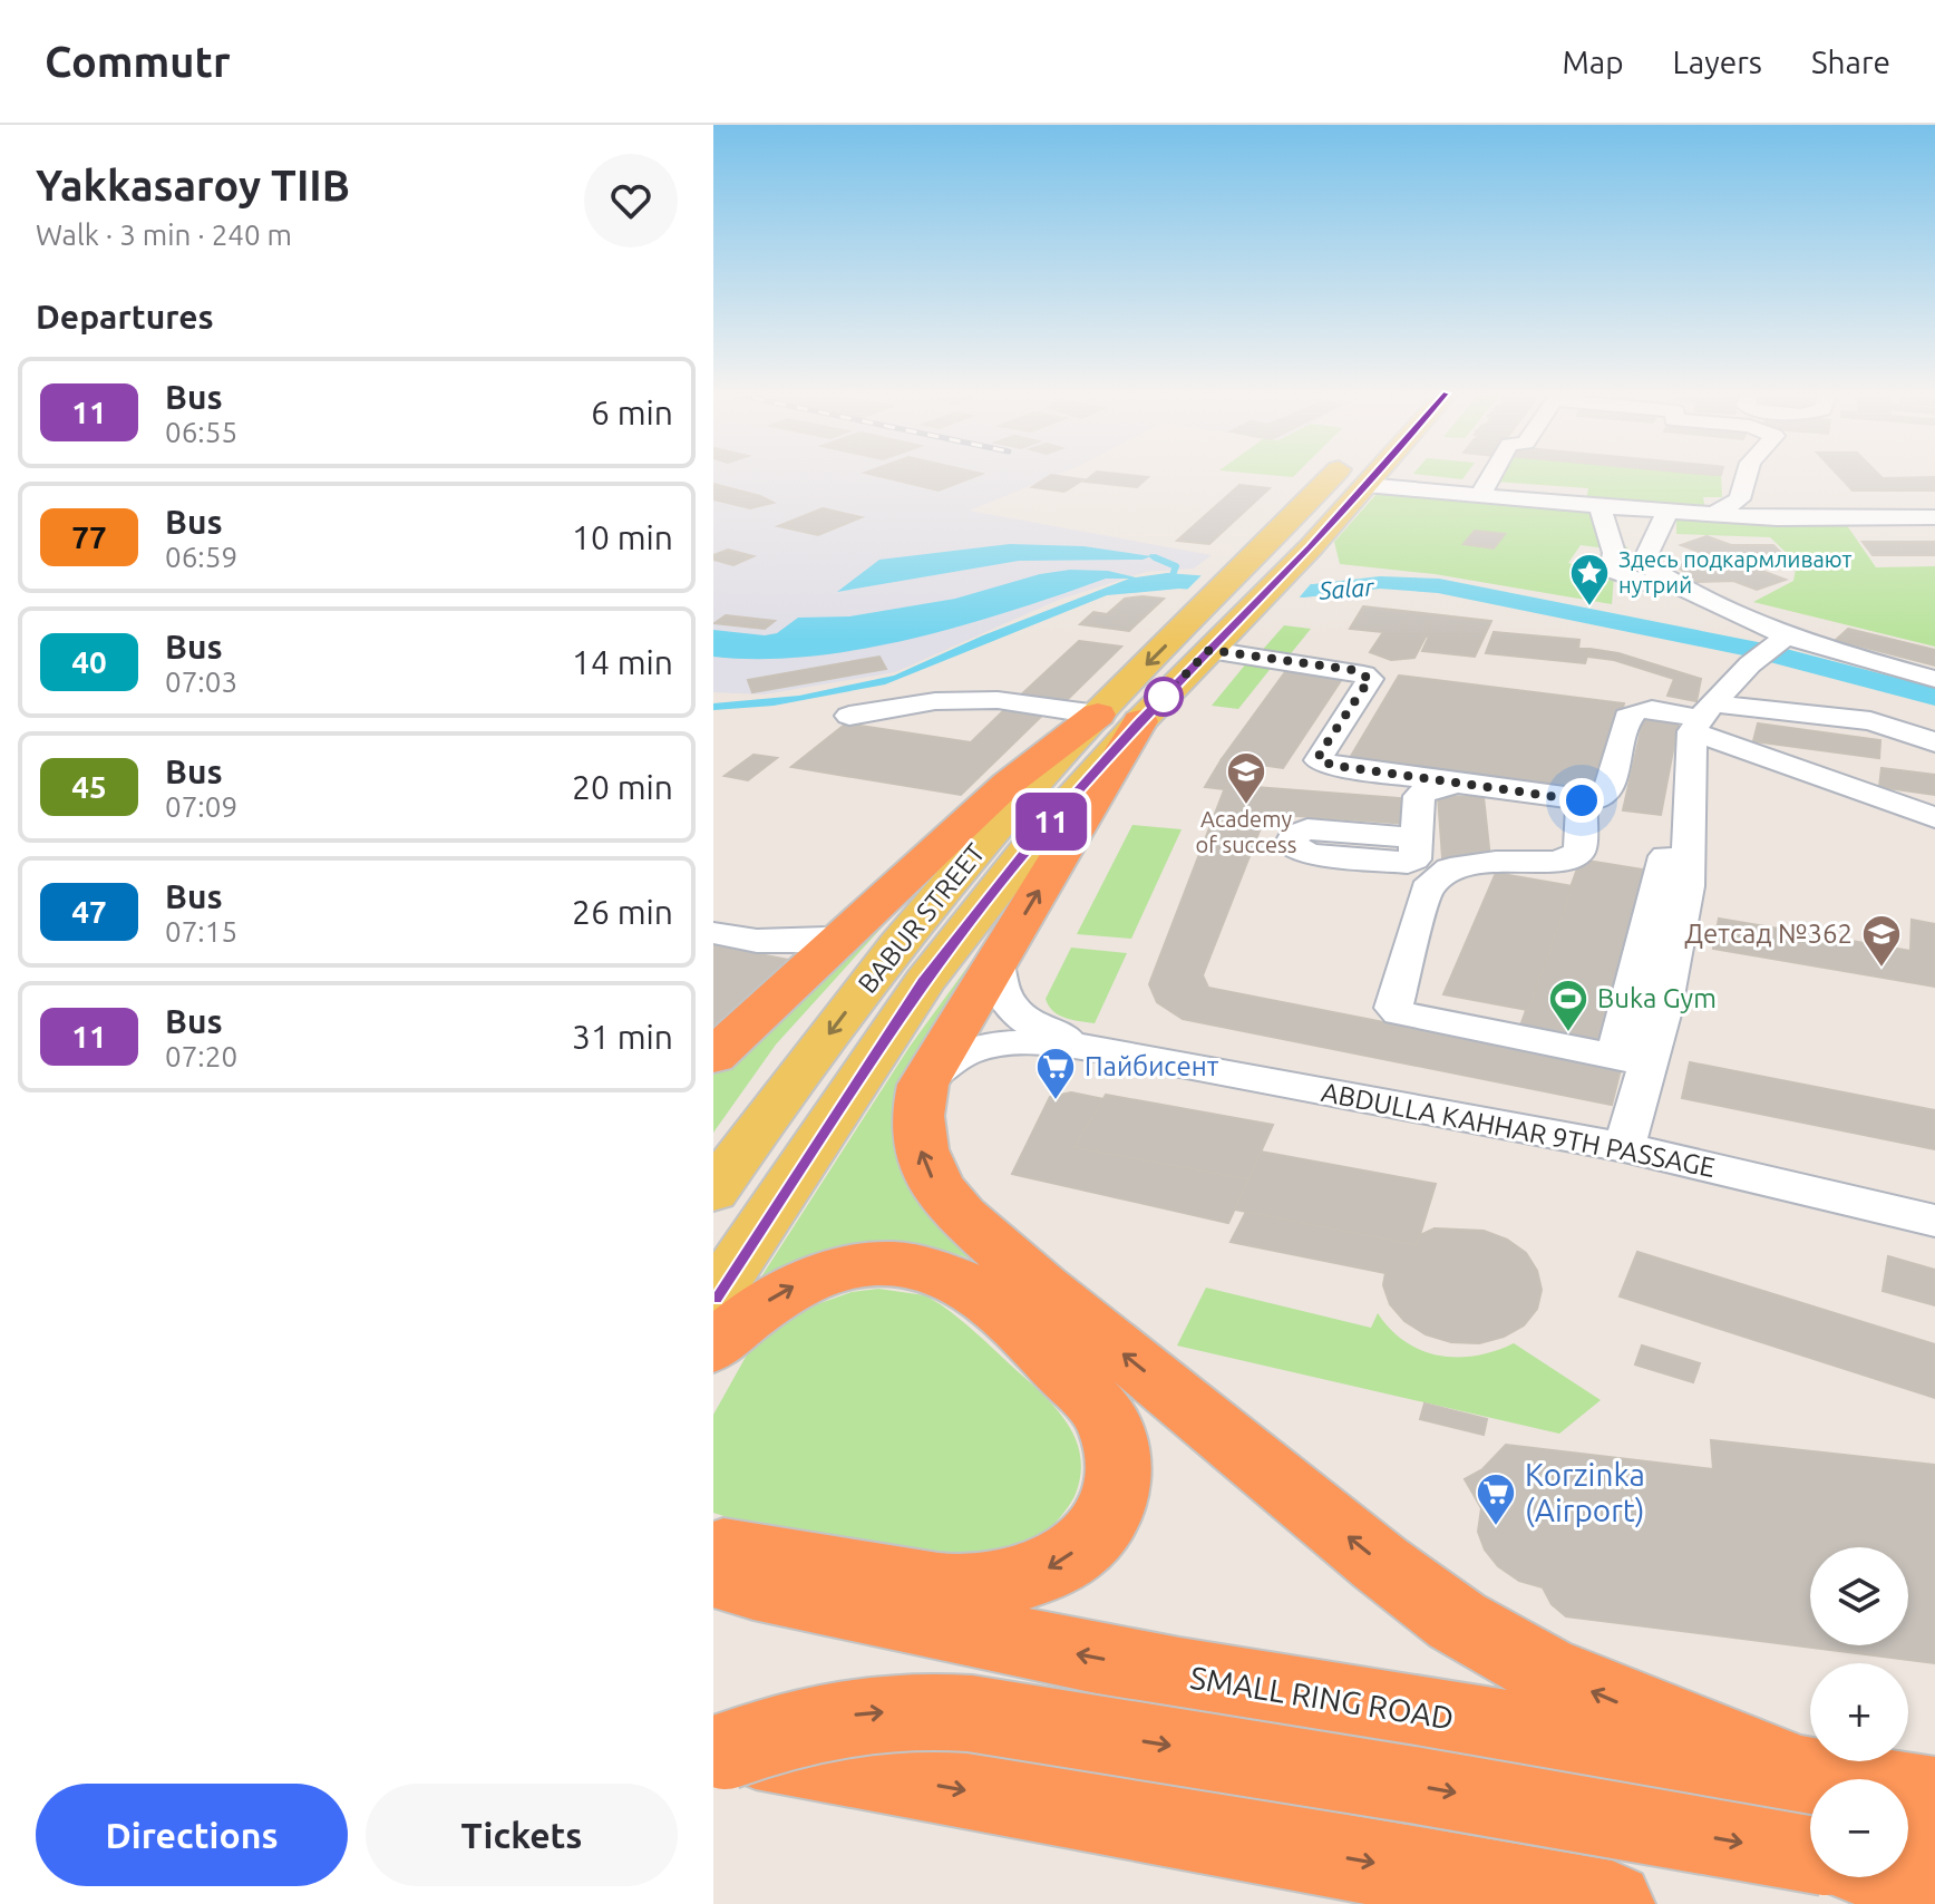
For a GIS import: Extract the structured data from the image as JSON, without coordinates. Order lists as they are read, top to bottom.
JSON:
{
  "streets": {
    "highway": ["SMALL RING ROAD"],
    "main road": ["BABUR STREET"],
    "street": ["ABDULLA KAHHAR 9TH PASSAGE"]
  },
  "water": ["Salar"],
  "places": {
    "place": ["Здесь подкармливают нутрий"],
    "school or university": ["Academy of success", "Детсад №362"],
    "sports": ["Buka Gym"],
    "supermarket": ["Пайбисент", "Korzinka (Airport)"]
  },
  "lines": ["bus line 11"],
  "page": {
    "header": "Commutr",
    "nav": ["Map", "Layers", "Share"],
    "heading": [
      ["Yakkasaroy TIIB", "Walk · 3 min · 240 m"],
      "Departures"
    ],
    "on_map": "11",
    "list": [
      {
        "mark": "11",
        "name": "Bus",
        "note": "06:55",
        "value": "6 min"
      },
      {
        "mark": "77",
        "name": "Bus",
        "note": "06:59",
        "value": "10 min"
      },
      {
        "mark": "40",
        "name": "Bus",
        "note": "07:03",
        "value": "14 min"
      },
      {
        "mark": "45",
        "name": "Bus",
        "note": "07:09",
        "value": "20 min"
      },
      {
        "mark": "47",
        "name": "Bus",
        "note": "07:15",
        "value": "26 min"
      },
      {
        "mark": "11",
        "name": "Bus",
        "note": "07:20",
        "value": "31 min"
      }
    ],
    "map_buttons": ["+", "−"],
    "buttons": ["Directions", "Tickets"]
  }
}
